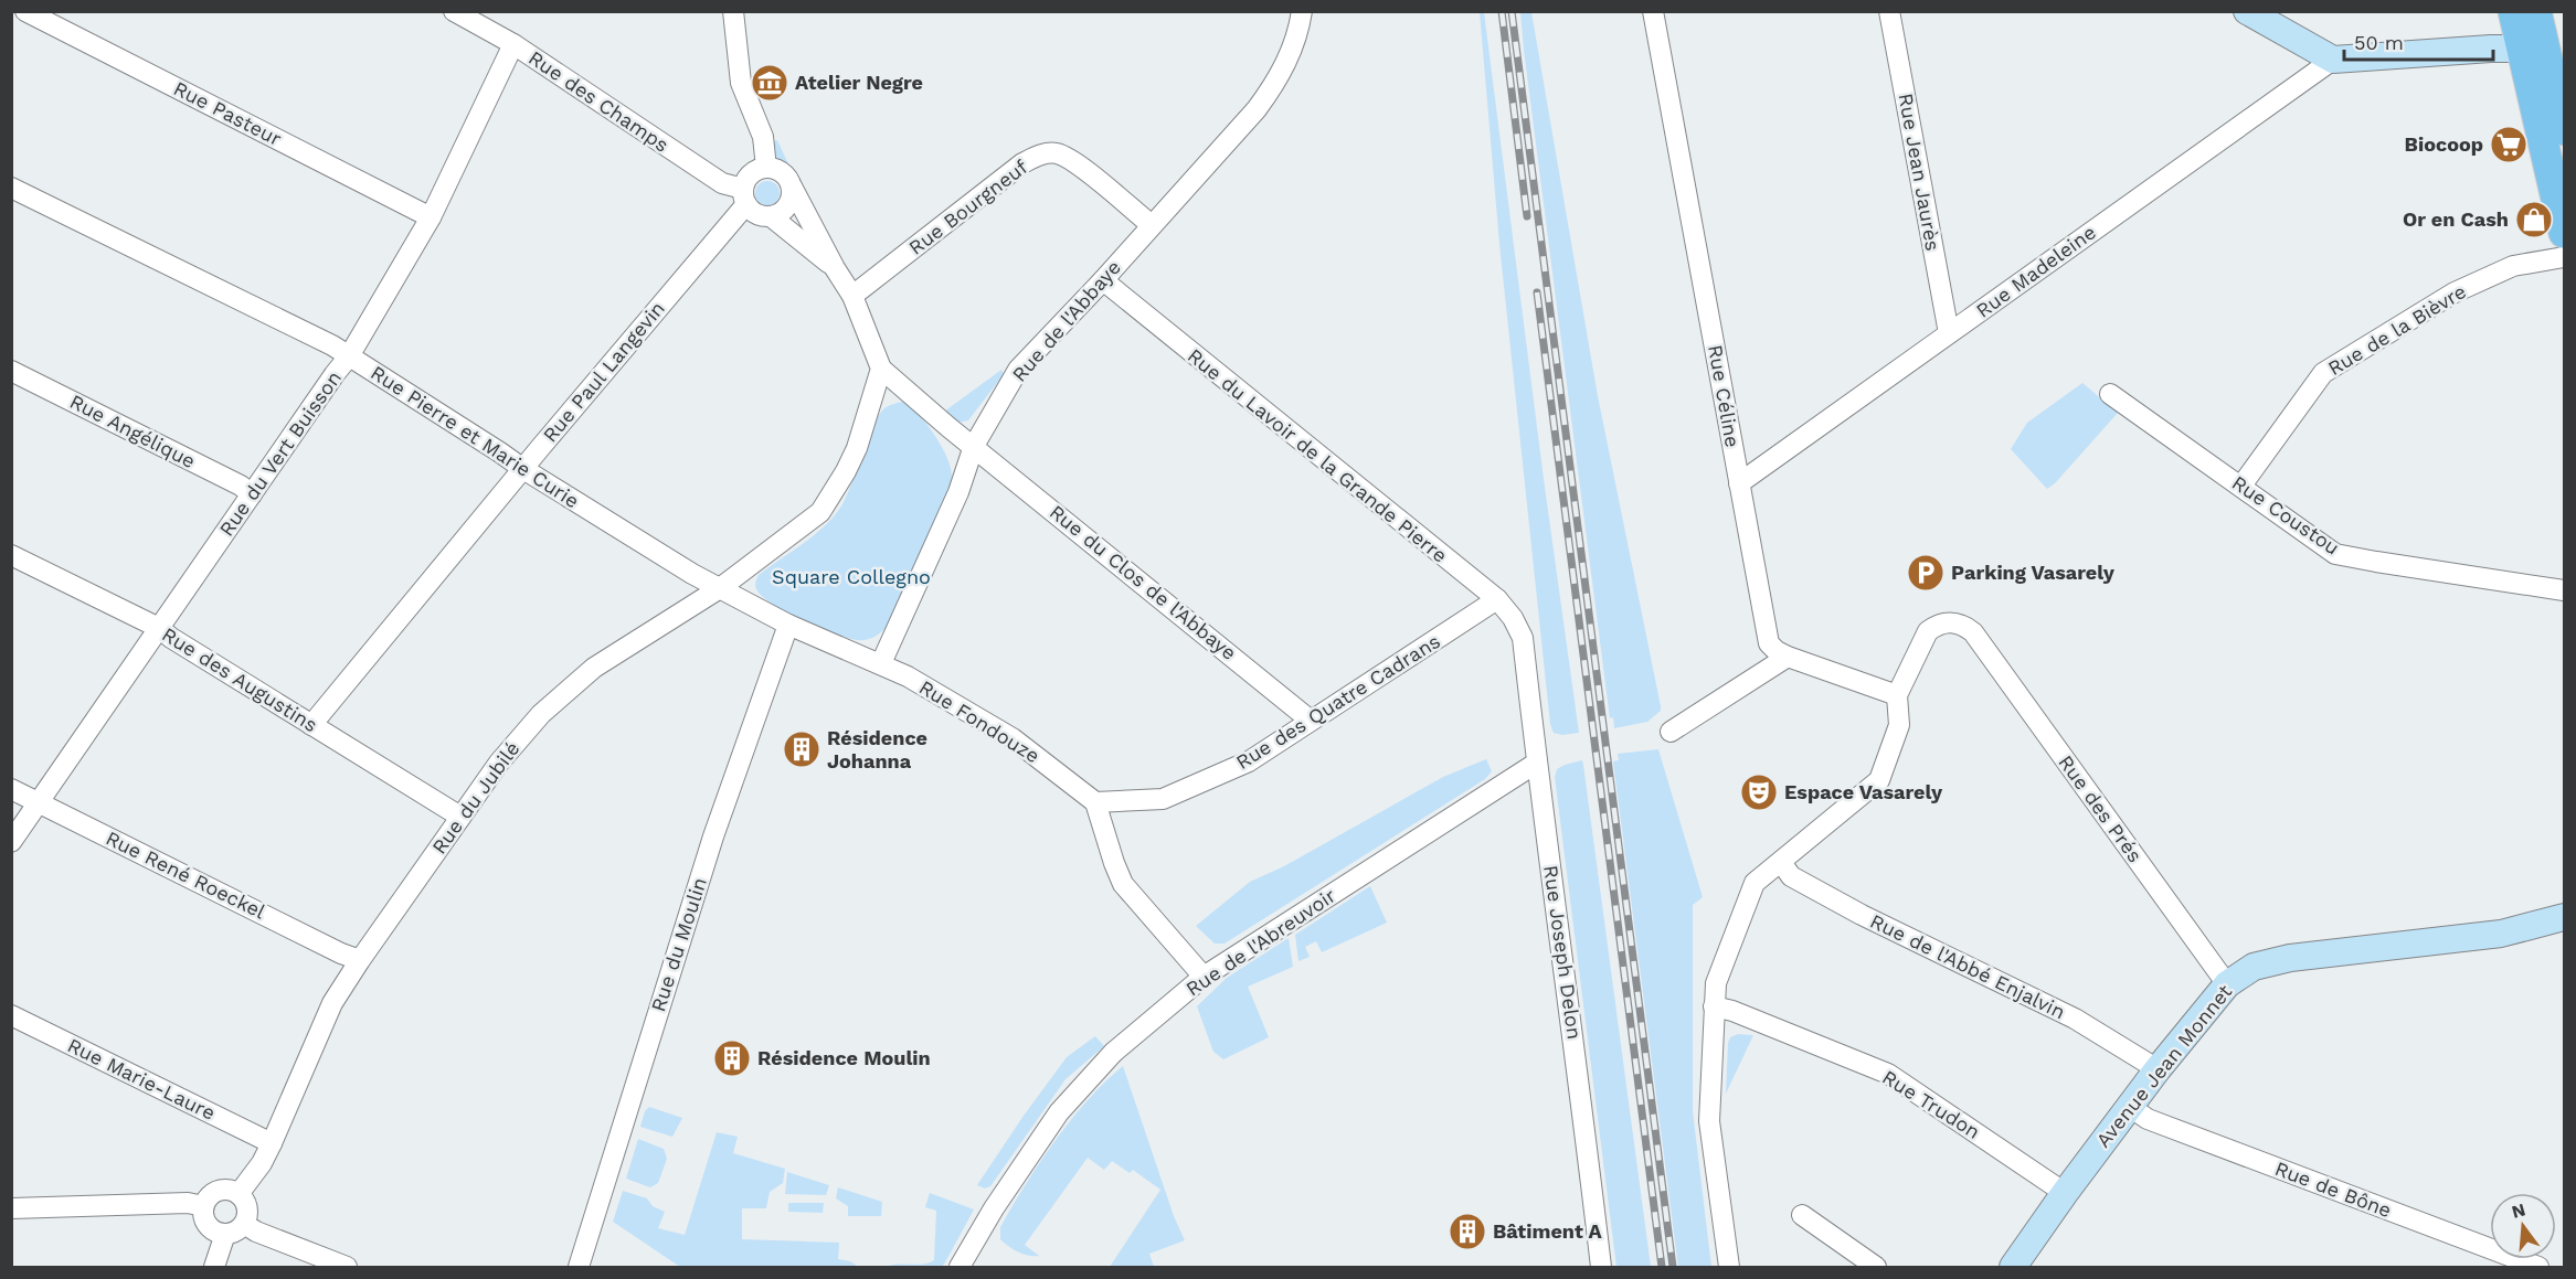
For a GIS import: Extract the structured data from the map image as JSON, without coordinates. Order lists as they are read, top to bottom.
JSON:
{
  "streets": {
    "main road": ["Avenue Jean Monnet"],
    "street": [
      "Rue des Champs",
      "Rue Pasteur",
      "Rue Jean Jaurès",
      "Rue Bourgneuf",
      "Rue Madeleine",
      "Rue de l'Abbaye",
      "Rue de la Bièvre",
      "Rue Paul Langevin",
      "Rue Céline",
      "Rue Angélique",
      "Rue Pierre et Marie Curie",
      "Rue du Vert Buisson",
      "Rue du Lavoir de la Grande Pierre",
      "Rue Coustou",
      "Rue du Clos de l'Abbaye",
      "Rue des Augustins",
      "Rue des Quatre Cadrans",
      "Rue Fondouze",
      "Rue du Jubilé",
      "Rue des Prés",
      "Rue René Roeckel",
      "Rue de l'Abreuvoir",
      "Rue du Moulin",
      "Rue Joseph Delon",
      "Rue de l'Abbé Enjalvin",
      "Rue Marie-Laure",
      "Rue Trudon",
      "Rue de Bône"
    ]
  },
  "crossings": [
    ["Rue des Champs", "Rue Paul Langevin"],
    ["Rue des Champs", "Rue du Vert Buisson"],
    ["Rue Pasteur", "Rue du Vert Buisson"],
    ["Rue Jean Jaurès", "Rue Madeleine"],
    ["Rue Bourgneuf", "Rue de l'Abbaye"],
    ["Rue Madeleine", "Rue Céline"],
    ["Rue de l'Abbaye", "Rue du Lavoir de la Grande Pierre"],
    ["Rue de l'Abbaye", "Rue du Clos de l'Abbaye"],
    ["Rue de l'Abbaye", "Rue Fondouze"],
    ["Rue de la Bièvre", "Rue Coustou"],
    ["Rue Paul Langevin", "Rue Pierre et Marie Curie"],
    ["Rue Paul Langevin", "Rue des Augustins"],
    ["Rue Céline", "Rue des Prés"],
    ["Rue Angélique", "Rue du Vert Buisson"],
    ["Rue Pierre et Marie Curie", "Rue du Vert Buisson"],
    ["Rue Pierre et Marie Curie", "Rue du Jubilé"],
    ["Rue du Vert Buisson", "Rue des Augustins"],
    ["Rue du Vert Buisson", "Rue René Roeckel"],
    ["Rue du Lavoir de la Grande Pierre", "Rue des Quatre Cadrans"],
    ["Rue du Lavoir de la Grande Pierre", "Rue Joseph Delon"],
    ["Rue du Clos de l'Abbaye", "Rue des Quatre Cadrans"],
    ["Rue du Clos de l'Abbaye", "Rue du Jubilé"],
    ["Rue des Augustins", "Rue du Jubilé"],
    ["Rue des Quatre Cadrans", "Rue Fondouze"],
    ["Rue Fondouze", "Rue du Moulin"],
    ["Rue du Jubilé", "Rue René Roeckel"],
    ["Rue du Jubilé", "Rue Marie-Laure"],
    ["Rue des Prés", "Avenue Jean Monnet"],
    ["Rue de l'Abreuvoir", "Rue Joseph Delon"],
    ["Rue de l'Abbé Enjalvin", "Avenue Jean Monnet"],
    ["Avenue Jean Monnet", "Rue Trudon"],
    ["Avenue Jean Monnet", "Rue de Bône"]
  ],
  "parks": ["Square Collegno"],
  "places": {
    "museum": ["Atelier Negre"],
    "supermarket": ["Biocoop"],
    "shop": ["Or en Cash"],
    "parking": ["Parking Vasarely"],
    "building": ["Résidence Johanna", "Résidence Moulin", "Bâtiment A"],
    "theatre": ["Espace Vasarely"]
  },
  "scale_bar": "50 m",
  "north": "top"
}
